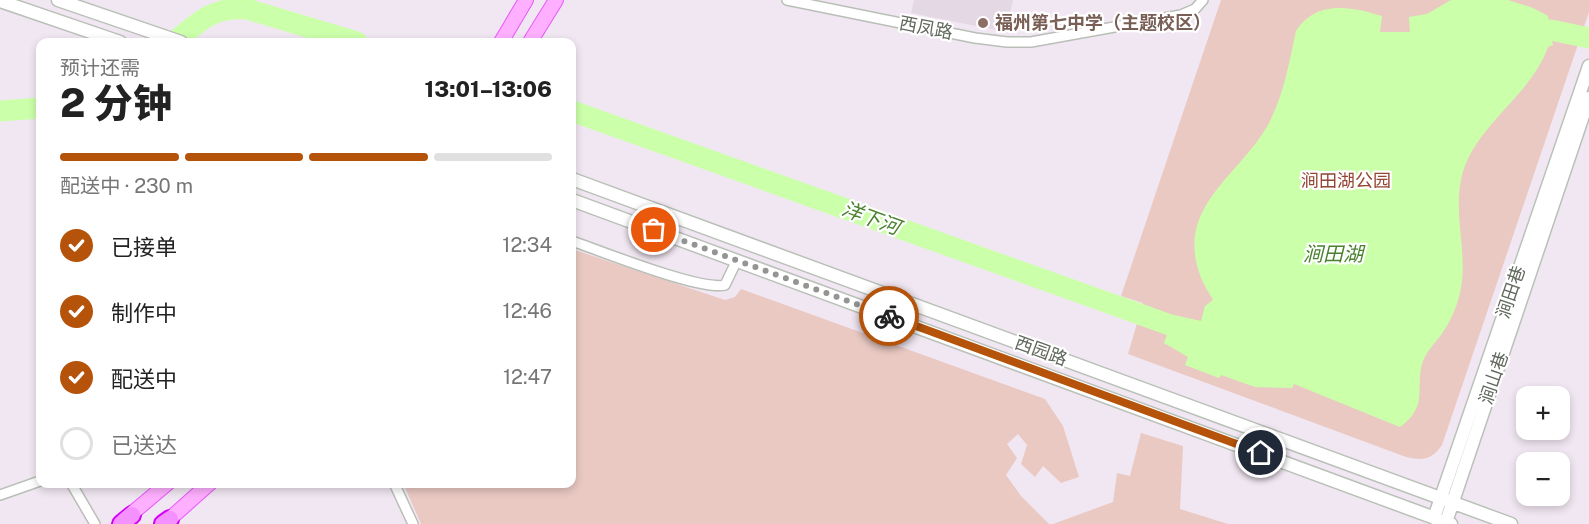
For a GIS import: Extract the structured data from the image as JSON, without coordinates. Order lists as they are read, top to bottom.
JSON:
{
  "streets": {
    "main road": ["涧田巷", "西园路", "涧山巷"],
    "street": ["西凤路"]
  },
  "crossings": [
    ["涧田巷", "西园路"],
    ["涧田巷", "涧山巷"],
    ["西园路", "涧山巷"]
  ],
  "water": ["洋下河", "涧田湖"],
  "parks": ["涧田湖公园"],
  "places": ["福州第七中学（主题校区）"],
  "page": {
    "heading": ["2 分钟", "预计还需", "13:01–13:06"],
    "bar": "配送中 · 230 m",
    "list": [
      ["已接单", "12:34"],
      ["制作中", "12:46"],
      ["配送中", "12:47"],
      "已送达"
    ],
    "map_buttons": ["+", "−"]
  }
}
